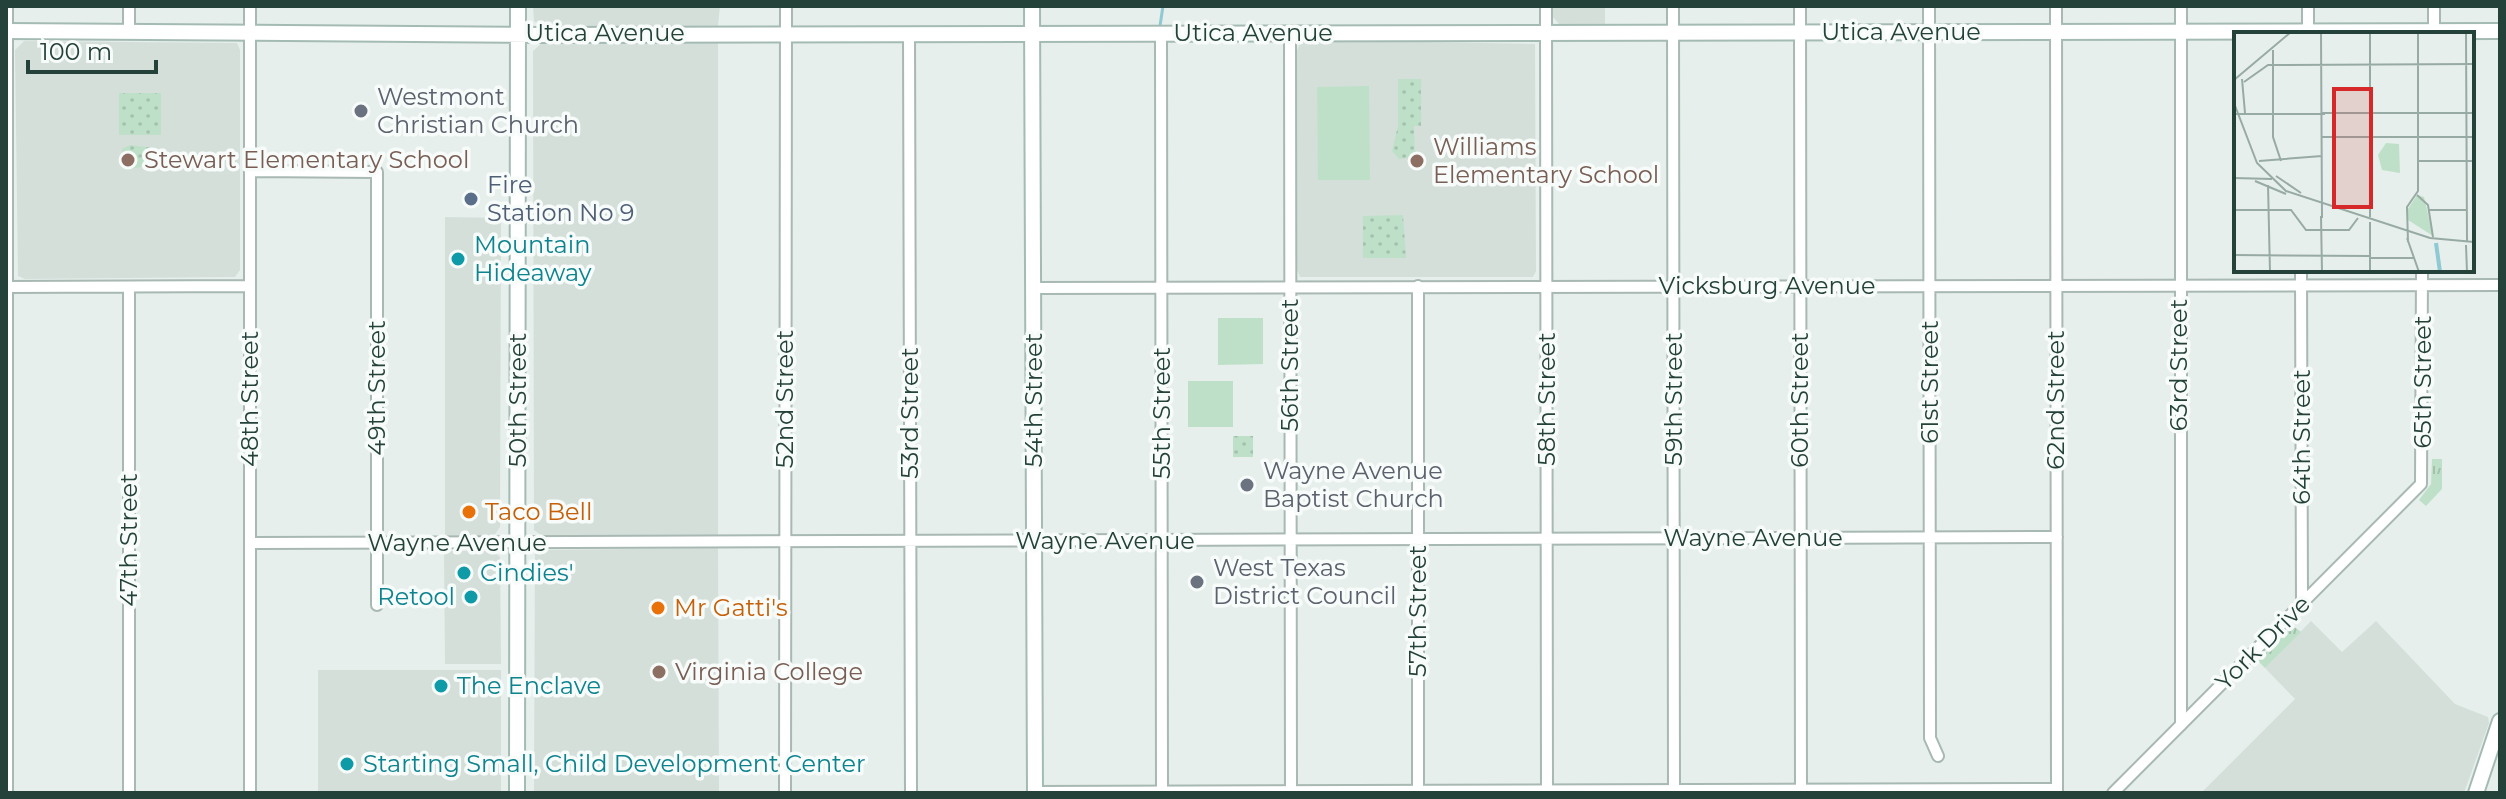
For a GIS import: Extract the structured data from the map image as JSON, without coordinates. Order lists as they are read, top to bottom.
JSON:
{
  "streets": {
    "street": [
      "Utica Avenue",
      "Vicksburg Avenue",
      "56th Street",
      "63rd Street",
      "61st Street",
      "65th Street",
      "49th Street",
      "48th Street",
      "52nd Street",
      "58th Street",
      "59th Street",
      "50th Street",
      "54th Street",
      "60th Street",
      "62nd Street",
      "53rd Street",
      "55th Street",
      "64th Street",
      "Wayne Avenue",
      "47th Street",
      "57th Street",
      "York Drive"
    ]
  },
  "crossings": [
    ["Utica Avenue", "56th Street"],
    ["Utica Avenue", "63rd Street"],
    ["Utica Avenue", "61st Street"],
    ["Utica Avenue", "48th Street"],
    ["Utica Avenue", "52nd Street"],
    ["Utica Avenue", "58th Street"],
    ["Utica Avenue", "59th Street"],
    ["Utica Avenue", "50th Street"],
    ["Utica Avenue", "54th Street"],
    ["Utica Avenue", "60th Street"],
    ["Utica Avenue", "62nd Street"],
    ["Utica Avenue", "53rd Street"],
    ["Utica Avenue", "55th Street"],
    ["Vicksburg Avenue", "56th Street"],
    ["Vicksburg Avenue", "63rd Street"],
    ["Vicksburg Avenue", "61st Street"],
    ["Vicksburg Avenue", "65th Street"],
    ["Vicksburg Avenue", "58th Street"],
    ["Vicksburg Avenue", "59th Street"],
    ["Vicksburg Avenue", "54th Street"],
    ["Vicksburg Avenue", "60th Street"],
    ["Vicksburg Avenue", "62nd Street"],
    ["Vicksburg Avenue", "55th Street"],
    ["Vicksburg Avenue", "64th Street"],
    ["Vicksburg Avenue", "57th Street"],
    ["56th Street", "Wayne Avenue"],
    ["63rd Street", "York Drive"],
    ["61st Street", "Wayne Avenue"],
    ["65th Street", "York Drive"],
    ["49th Street", "48th Street"],
    ["49th Street", "Wayne Avenue"],
    ["48th Street", "Wayne Avenue"],
    ["52nd Street", "Wayne Avenue"],
    ["58th Street", "Wayne Avenue"],
    ["59th Street", "Wayne Avenue"],
    ["50th Street", "Wayne Avenue"],
    ["54th Street", "Wayne Avenue"],
    ["60th Street", "Wayne Avenue"],
    ["62nd Street", "Wayne Avenue"],
    ["53rd Street", "Wayne Avenue"],
    ["55th Street", "Wayne Avenue"],
    ["64th Street", "York Drive"],
    ["Wayne Avenue", "57th Street"]
  ],
  "places": [
    "Westmont Christian Church",
    "Stewart Elementary School",
    "Williams Elementary School",
    "Fire Station No 9",
    "Mountain Hideaway",
    "Wayne Avenue Baptist Church",
    "Taco Bell",
    "Cindies'",
    "West Texas District Council",
    "Retool",
    "Mr Gatti's",
    "Virginia College",
    "The Enclave",
    "Starting Small, Child Development Center"
  ],
  "scale_bar": "100 m"
}
